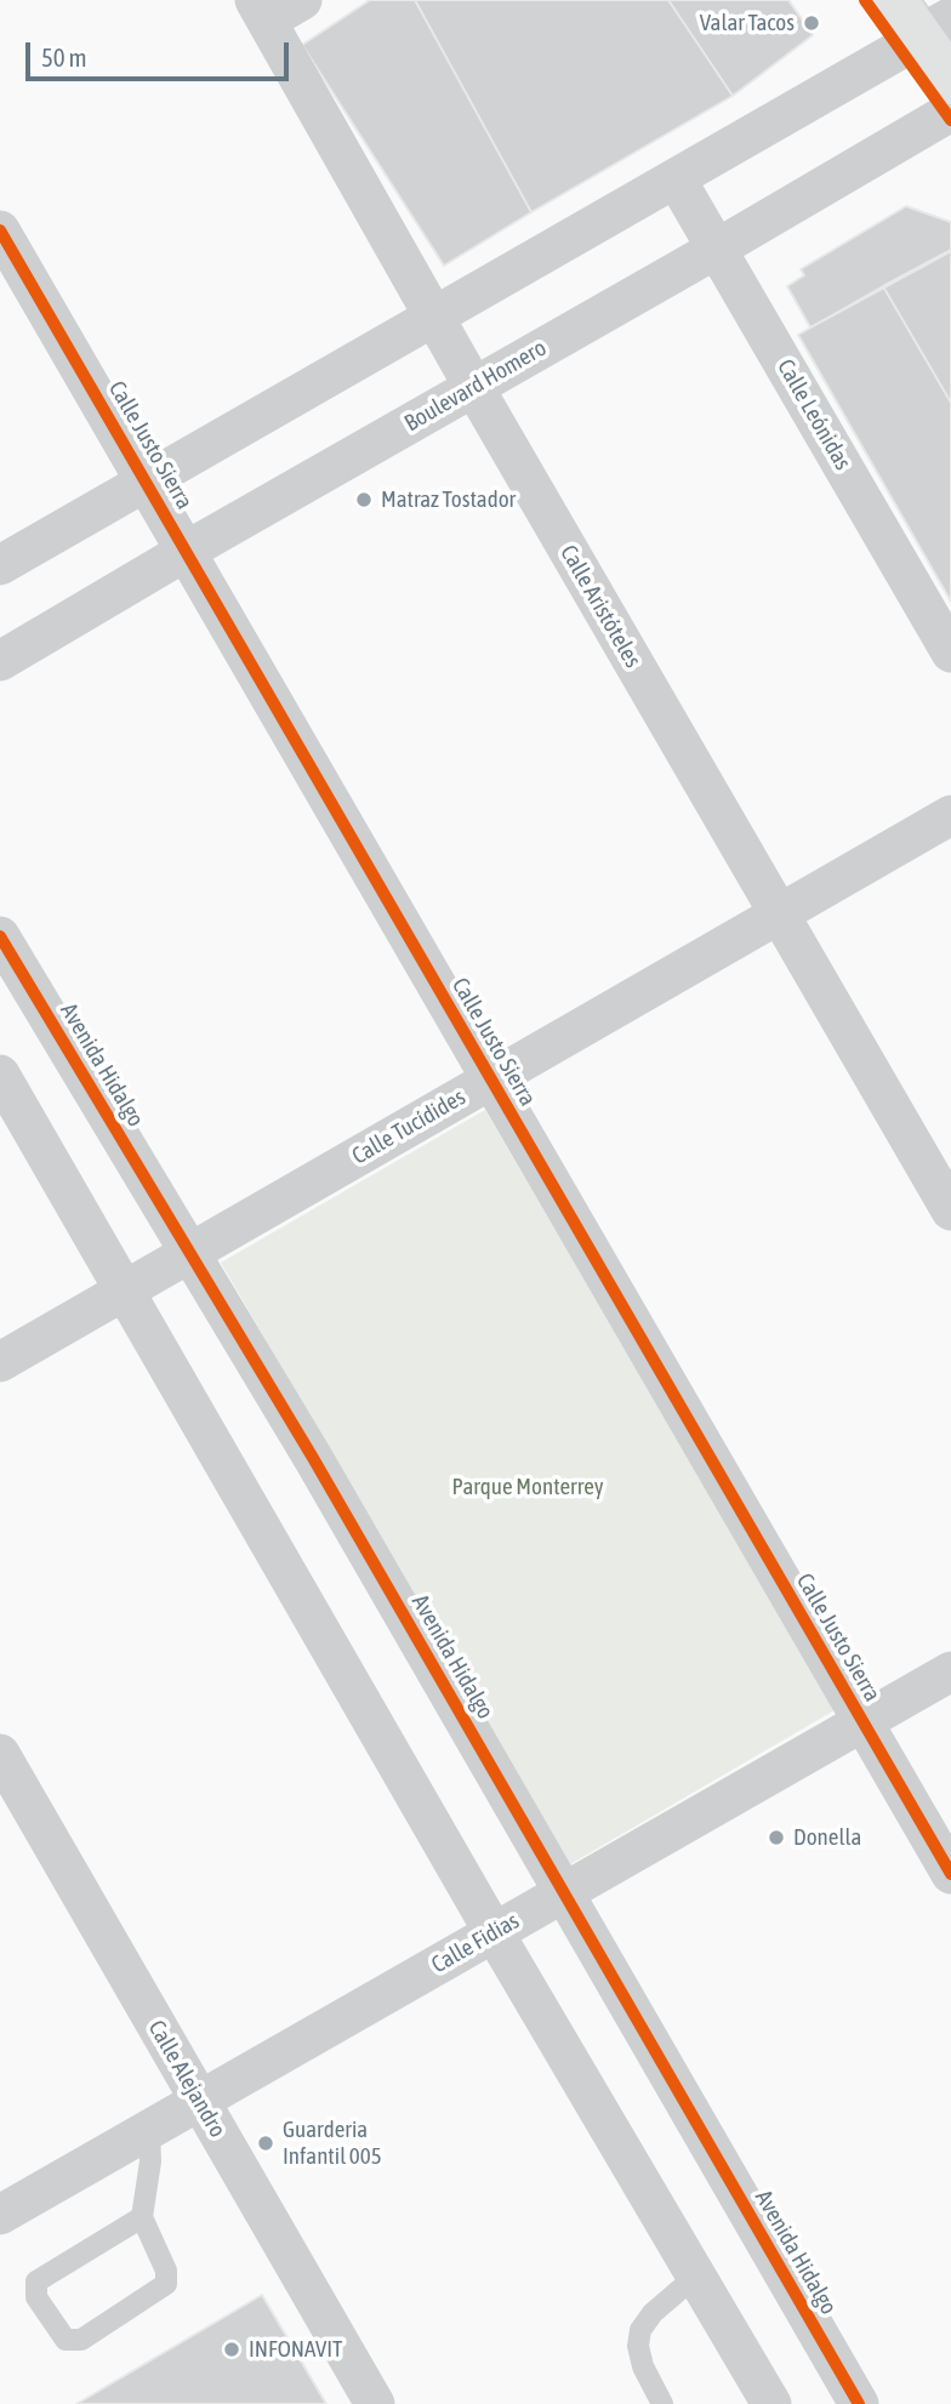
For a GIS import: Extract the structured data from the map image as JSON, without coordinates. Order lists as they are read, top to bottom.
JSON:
{
  "streets": {
    "street": [
      "Boulevard Homero",
      "Calle Leónidas",
      "Calle Justo Sierra",
      "Calle Aristóteles",
      "Avenida Hidalgo",
      "Calle Tucídides",
      "Calle Fidias",
      "Calle Alejandro"
    ]
  },
  "crossings": [
    ["Boulevard Homero", "Calle Leónidas"],
    ["Boulevard Homero", "Calle Justo Sierra"],
    ["Boulevard Homero", "Calle Aristóteles"],
    ["Calle Justo Sierra", "Calle Tucídides"],
    ["Calle Justo Sierra", "Calle Fidias"],
    ["Calle Aristóteles", "Calle Tucídides"],
    ["Avenida Hidalgo", "Calle Tucídides"],
    ["Avenida Hidalgo", "Calle Fidias"],
    ["Calle Fidias", "Calle Alejandro"]
  ],
  "parks": ["Parque Monterrey"],
  "places": [
    "Valar Tacos",
    "Matraz Tostador",
    "Donella",
    "Guarderia Infantil 005",
    "INFONAVIT"
  ],
  "scale_bar": "50 m"
}
